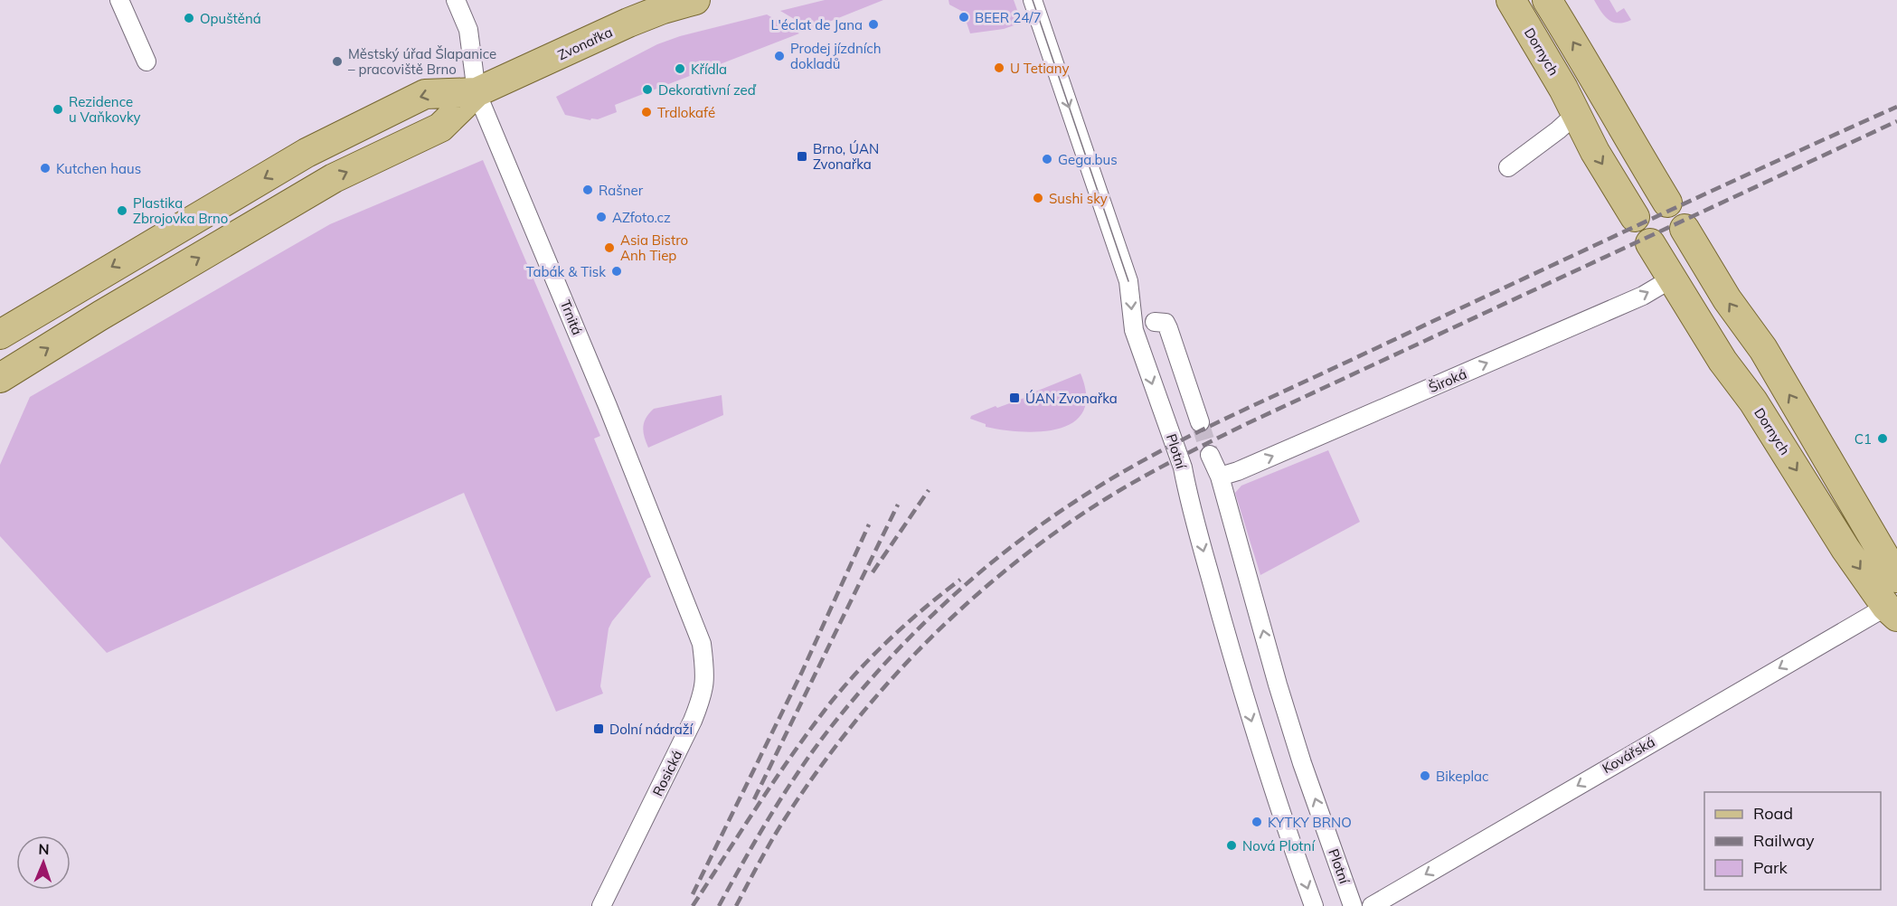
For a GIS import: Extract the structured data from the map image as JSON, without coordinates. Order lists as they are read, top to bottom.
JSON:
{
  "streets": {
    "main road": ["Zvonařka", "Dornych"],
    "street": [
      "Trnitá",
      "Široká",
      "Plotní",
      "Kovářská",
      "Rosická"
    ]
  },
  "crossings": [
    ["Zvonařka", "Trnitá"],
    ["Dornych", "Široká"],
    ["Dornych", "Kovářská"],
    ["Trnitá", "Rosická"],
    ["Široká", "Plotní"]
  ],
  "one_way": ["Široká", "Kovářská"],
  "places": {
    "other": [
      "BEER 24/7",
      "Opuštěná",
      "L'éclat de Jana",
      "Prodej jízdních dokladů",
      "Městský úřad Šlapanice – pracoviště Brno",
      "U Tetiany",
      "Křídla",
      "Dekorativní zeď",
      "Rezidence u Vaňkovky",
      "Trdlokafé",
      "Gega.bus",
      "Kutchen haus",
      "Rašner",
      "Sushi sky",
      "Plastika Zbrojovka Brno",
      "AZfoto.cz",
      "Asia Bistro Anh Tiep",
      "Tabák & Tisk",
      "C1",
      "Bikeplac",
      "KYTKY BRNO",
      "Nová Plotní"
    ],
    "transit": ["Brno, ÚAN Zvonařka", "ÚAN Zvonařka", "Dolní nádraží"]
  },
  "legend": ["Road", "Railway", "Park"],
  "north": "top"
}
